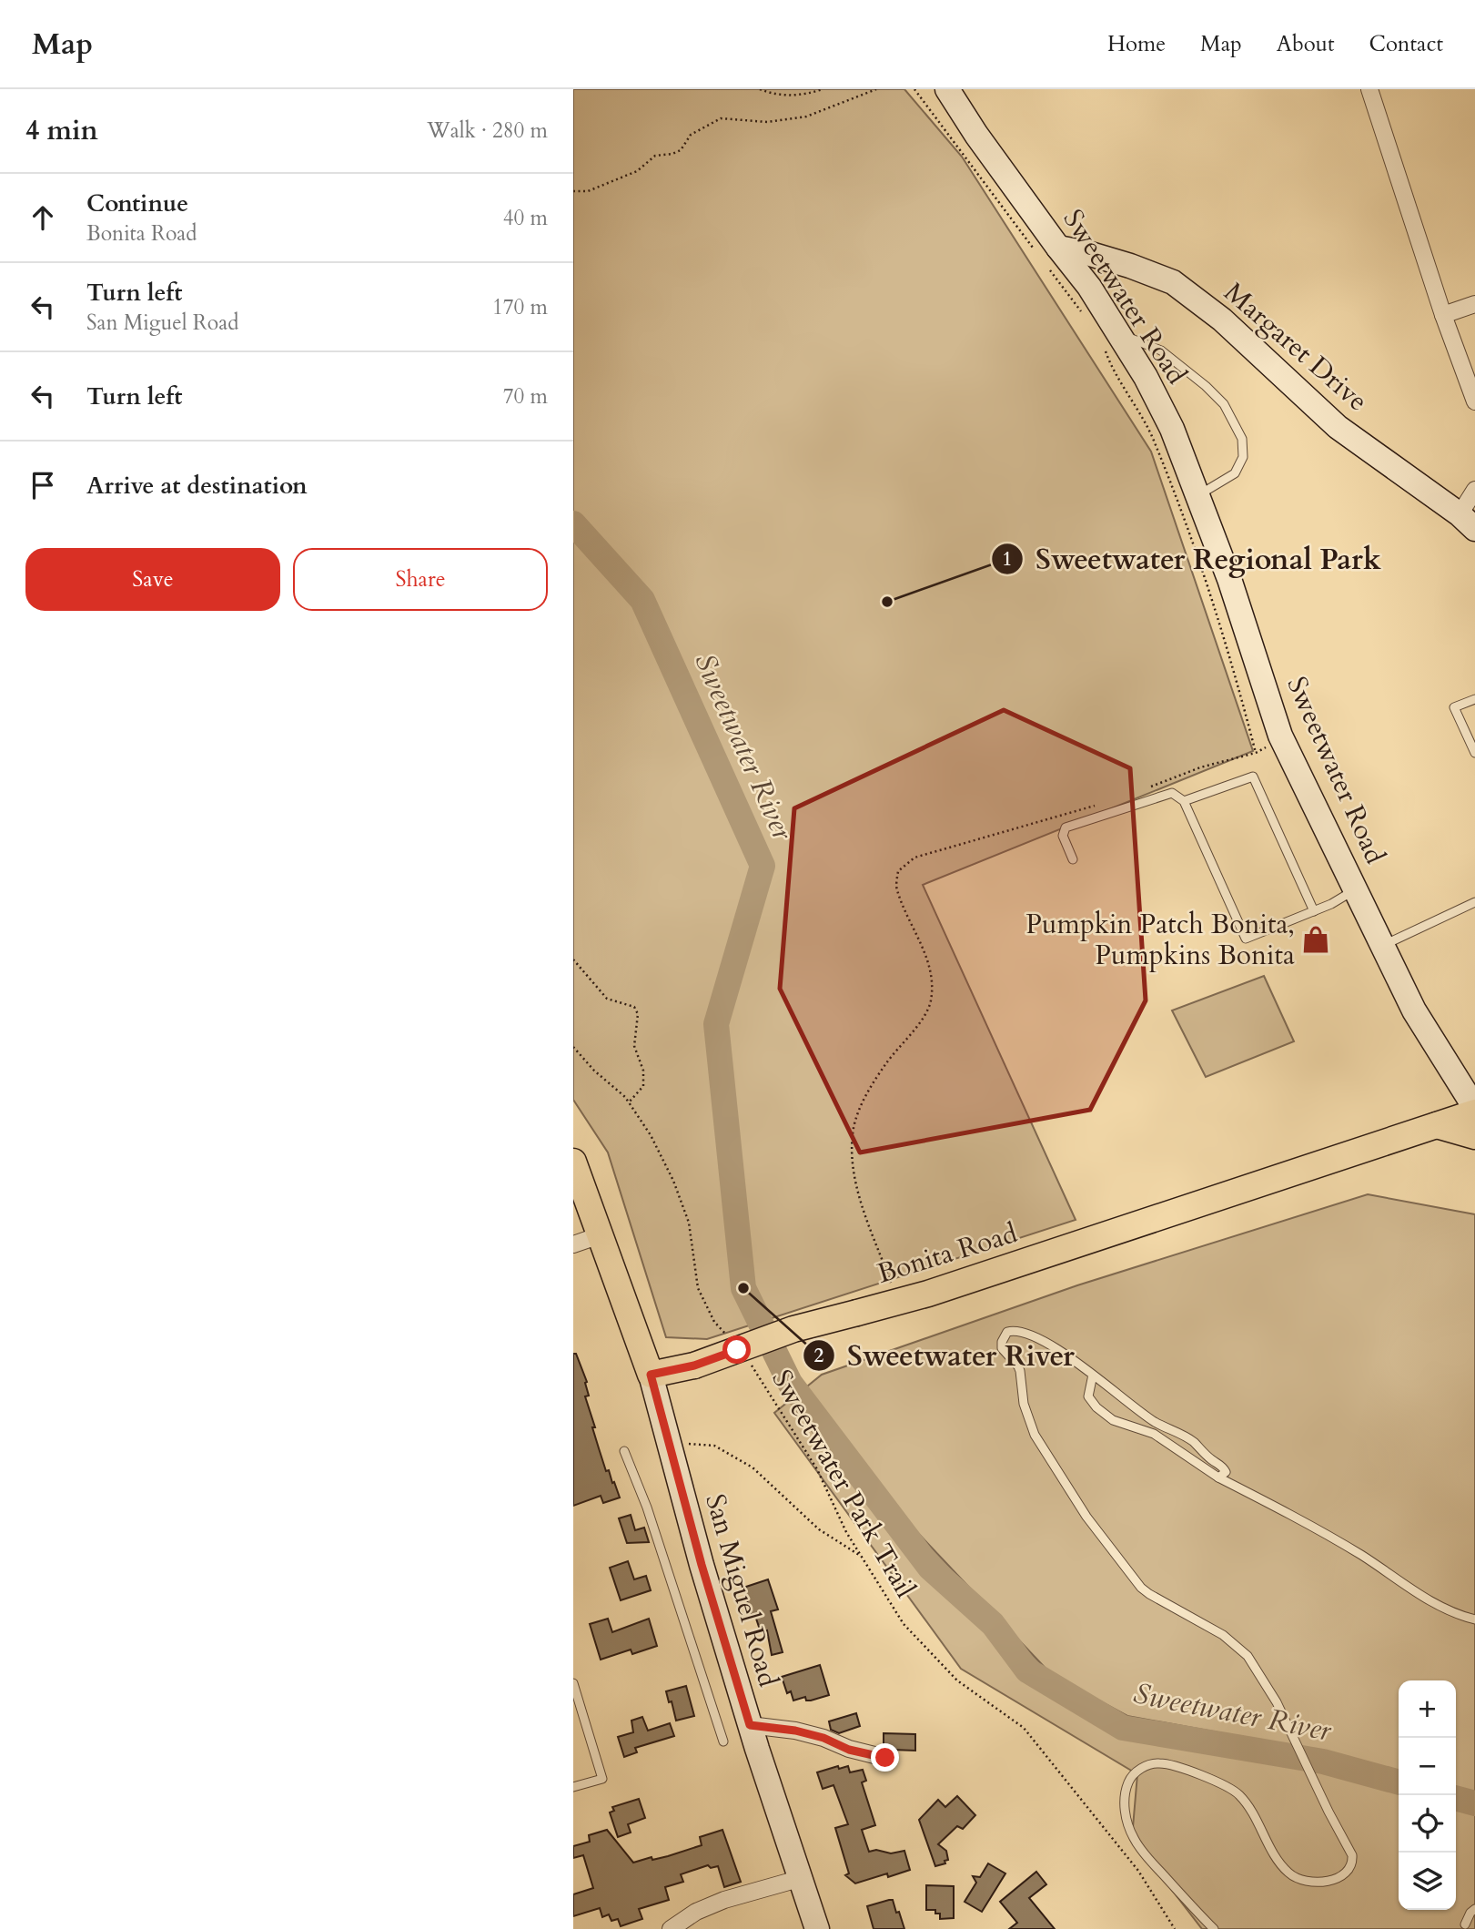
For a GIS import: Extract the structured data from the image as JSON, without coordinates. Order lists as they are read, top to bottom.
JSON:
{
  "streets": {
    "main road": [
      "Sweetwater Road",
      "Margaret Drive",
      "Bonita Road",
      "San Miguel Road"
    ],
    "path": ["Sweetwater Park Trail"]
  },
  "crossings": [
    ["Sweetwater Road", "Margaret Drive"],
    ["Sweetwater Road", "Bonita Road"],
    ["Bonita Road", "San Miguel Road"]
  ],
  "water": ["Sweetwater River"],
  "places": {
    "other": ["Sweetwater Regional Park", "Sweetwater River"],
    "shop": ["Pumpkin Patch Bonita, Pumpkins Bonita"]
  },
  "page": {
    "header": "Map",
    "nav": [
      "Home",
      "Map",
      "About",
      "Contact"
    ],
    "heading": ["4 min", "Walk · 280 m"],
    "list": [
      ["Continue", "Bonita Road", "40 m"],
      ["Turn left", "San Miguel Road", "170 m"],
      ["Turn left", "70 m"],
      "Arrive at destination"
    ],
    "buttons": ["Save", "Share"],
    "map_buttons": ["+", "−"]
  }
}
